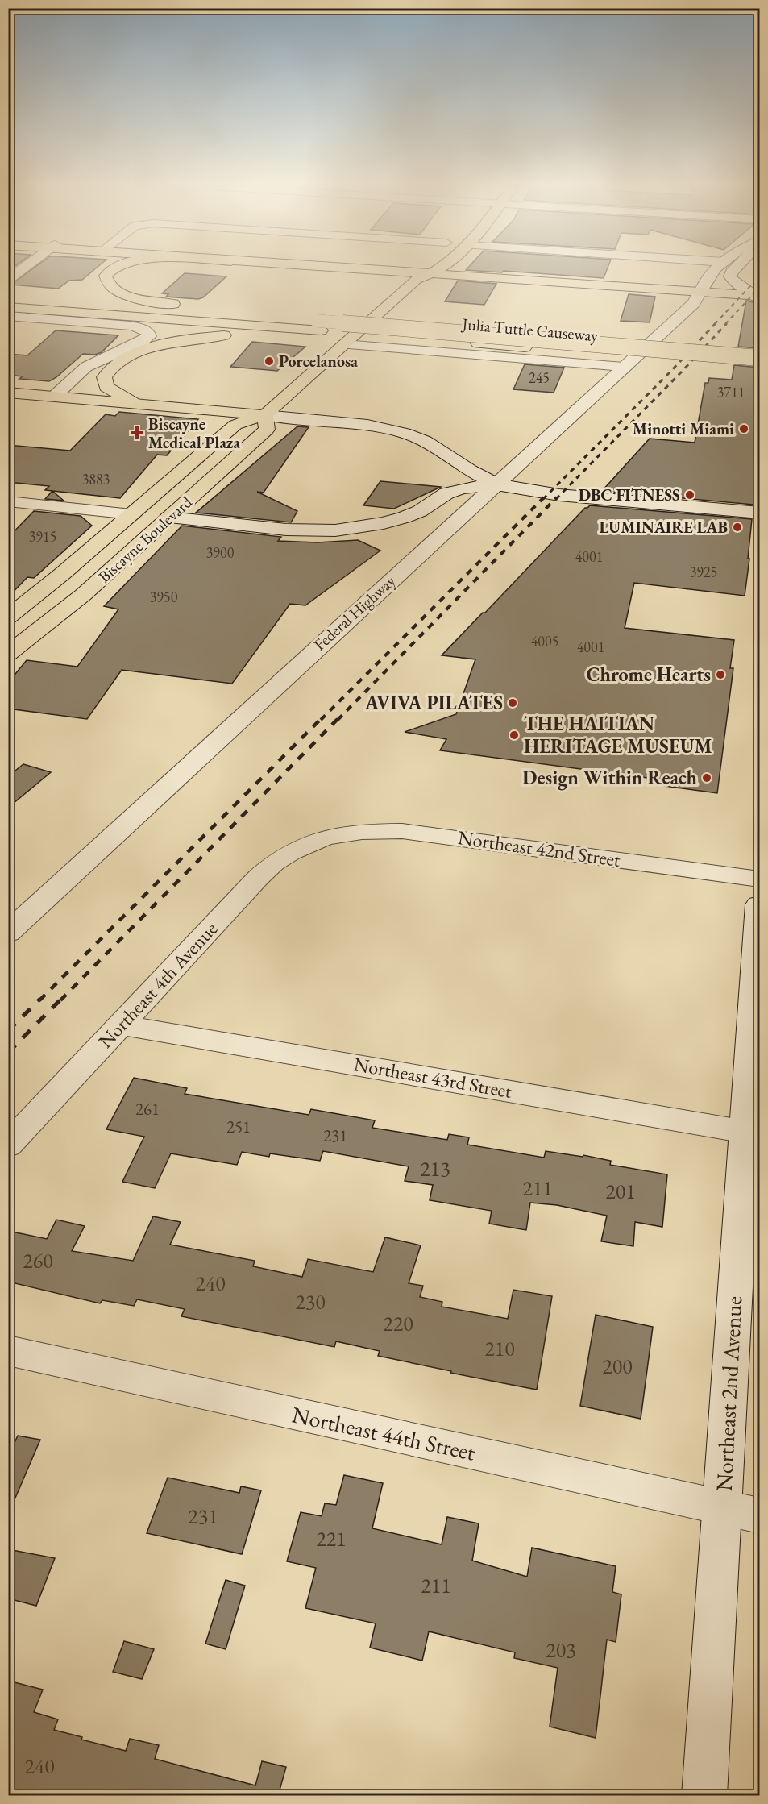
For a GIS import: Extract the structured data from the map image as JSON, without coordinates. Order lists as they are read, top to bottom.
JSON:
{
  "streets": {
    "main road": [
      "Julia Tuttle Causeway",
      "Biscayne Boulevard",
      "Federal Highway",
      "Northeast 2nd Avenue"
    ],
    "street": [
      "Northeast 42nd Street",
      "Northeast 4th Avenue",
      "Northeast 43rd Street",
      "Northeast 44th Street"
    ]
  },
  "crossings": [
    ["Northeast 42nd Street", "Northeast 4th Avenue"],
    ["Northeast 4th Avenue", "Northeast 43rd Street"],
    ["Northeast 43rd Street", "Northeast 2nd Avenue"],
    ["Northeast 2nd Avenue", "Northeast 44th Street"]
  ],
  "places": {
    "other": [
      "Porcelanosa",
      "Minotti Miami",
      "DBC FITNESS",
      "LUMINAIRE LAB",
      "Chrome Hearts",
      "AVIVA PILATES",
      "THE HAITIAN HERITAGE MUSEUM",
      "Design Within Reach"
    ],
    "health": ["Biscayne Medical Plaza"]
  },
  "house_numbers": [
    "245",
    "3711",
    "3883",
    "3915",
    "3900",
    "4001",
    "3925",
    "3950",
    "4005",
    "4001",
    "261",
    "251",
    "231",
    "213",
    "211",
    "201",
    "260",
    "240",
    "230",
    "220",
    "210",
    "200",
    "231",
    "221",
    "211",
    "203",
    "240"
  ]
}
